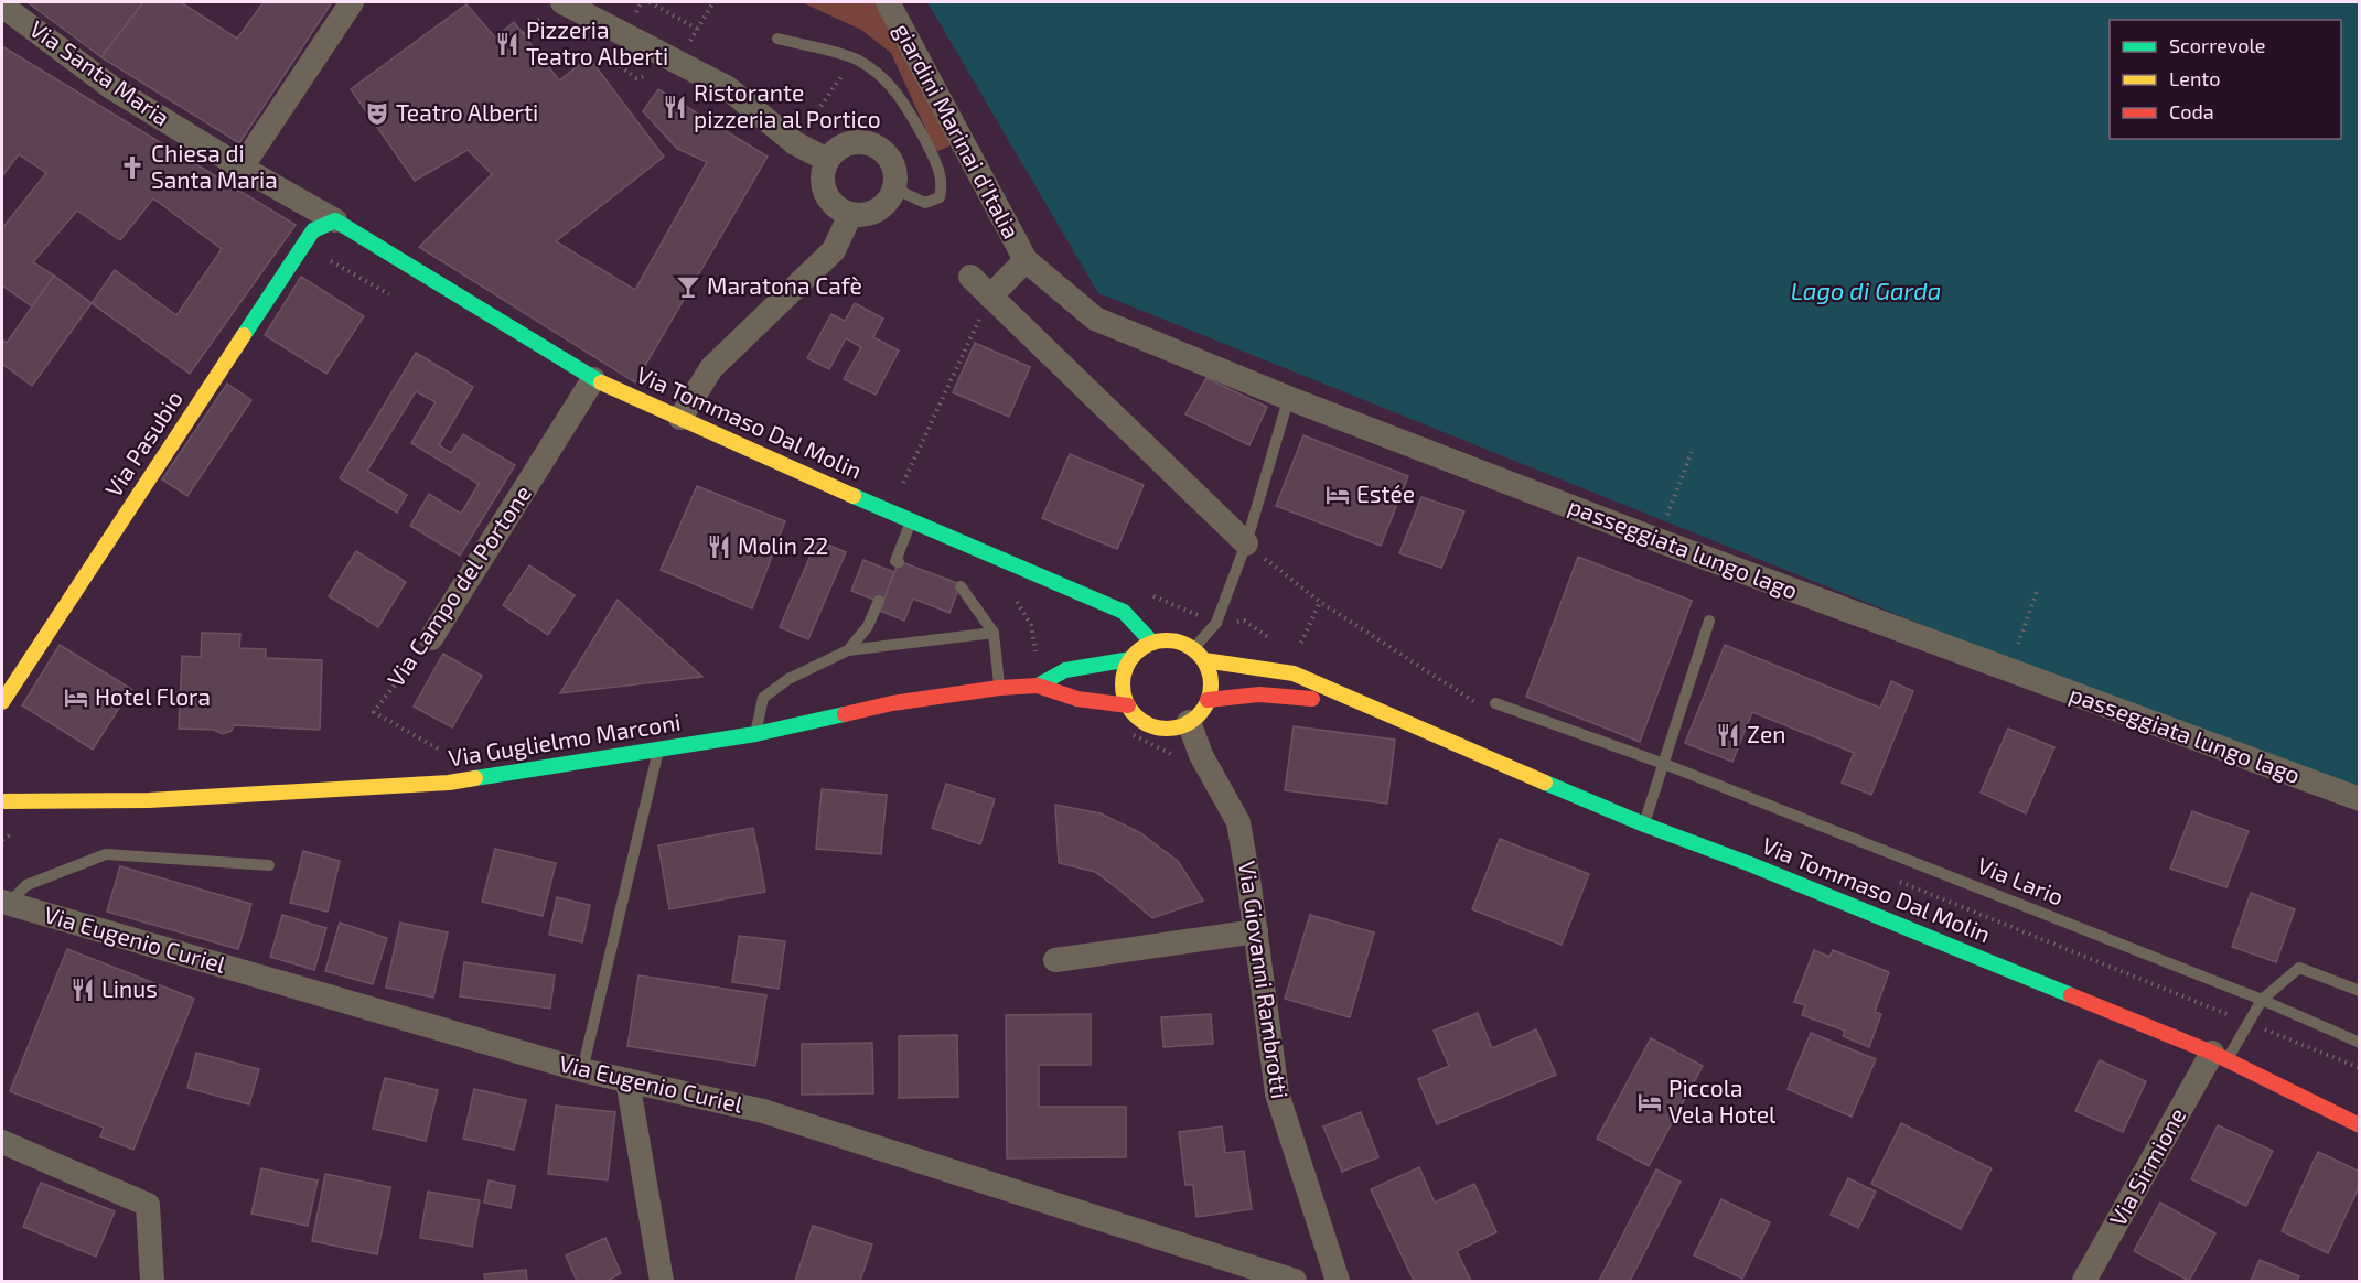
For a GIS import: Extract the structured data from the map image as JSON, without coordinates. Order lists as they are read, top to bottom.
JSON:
{
  "streets": {
    "main road": ["Via Tommaso Dal Molin", "Via Pasubio", "Via Guglielmo Marconi"],
    "street": [
      "Via Santa Maria",
      "giardini Marinai d'Italia",
      "passeggiata lungo lago",
      "Via Campo del Portone",
      "Via Eugenio Curiel",
      "Via Giovanni Rambrotti",
      "Via Sirmione"
    ],
    "lane": ["Via Lario"]
  },
  "crossings": [
    ["Via Santa Maria", "Via Tommaso Dal Molin"],
    ["Via Santa Maria", "Via Pasubio"],
    ["giardini Marinai d'Italia", "passeggiata lungo lago"],
    ["Via Tommaso Dal Molin", "Via Pasubio"],
    ["Via Tommaso Dal Molin", "Via Campo del Portone"],
    ["Via Tommaso Dal Molin", "Via Guglielmo Marconi"],
    ["Via Tommaso Dal Molin", "Via Giovanni Rambrotti"],
    ["Via Tommaso Dal Molin", "Via Sirmione"],
    ["Via Campo del Portone", "Via Guglielmo Marconi"],
    ["Via Guglielmo Marconi", "Via Giovanni Rambrotti"]
  ],
  "water": ["Lago di Garda"],
  "places": {
    "restaurant": [
      "Pizzeria Teatro Alberti",
      "Ristorante pizzeria al Portico",
      "Molin 22",
      "Zen",
      "Linus"
    ],
    "theatre": ["Teatro Alberti"],
    "church": ["Chiesa di Santa Maria"],
    "bar": ["Maratona Cafè"],
    "hotel": ["Estée", "Hotel Flora", "Piccola Vela Hotel"]
  },
  "legend": ["Scorrevole", "Lento", "Coda"]
}
